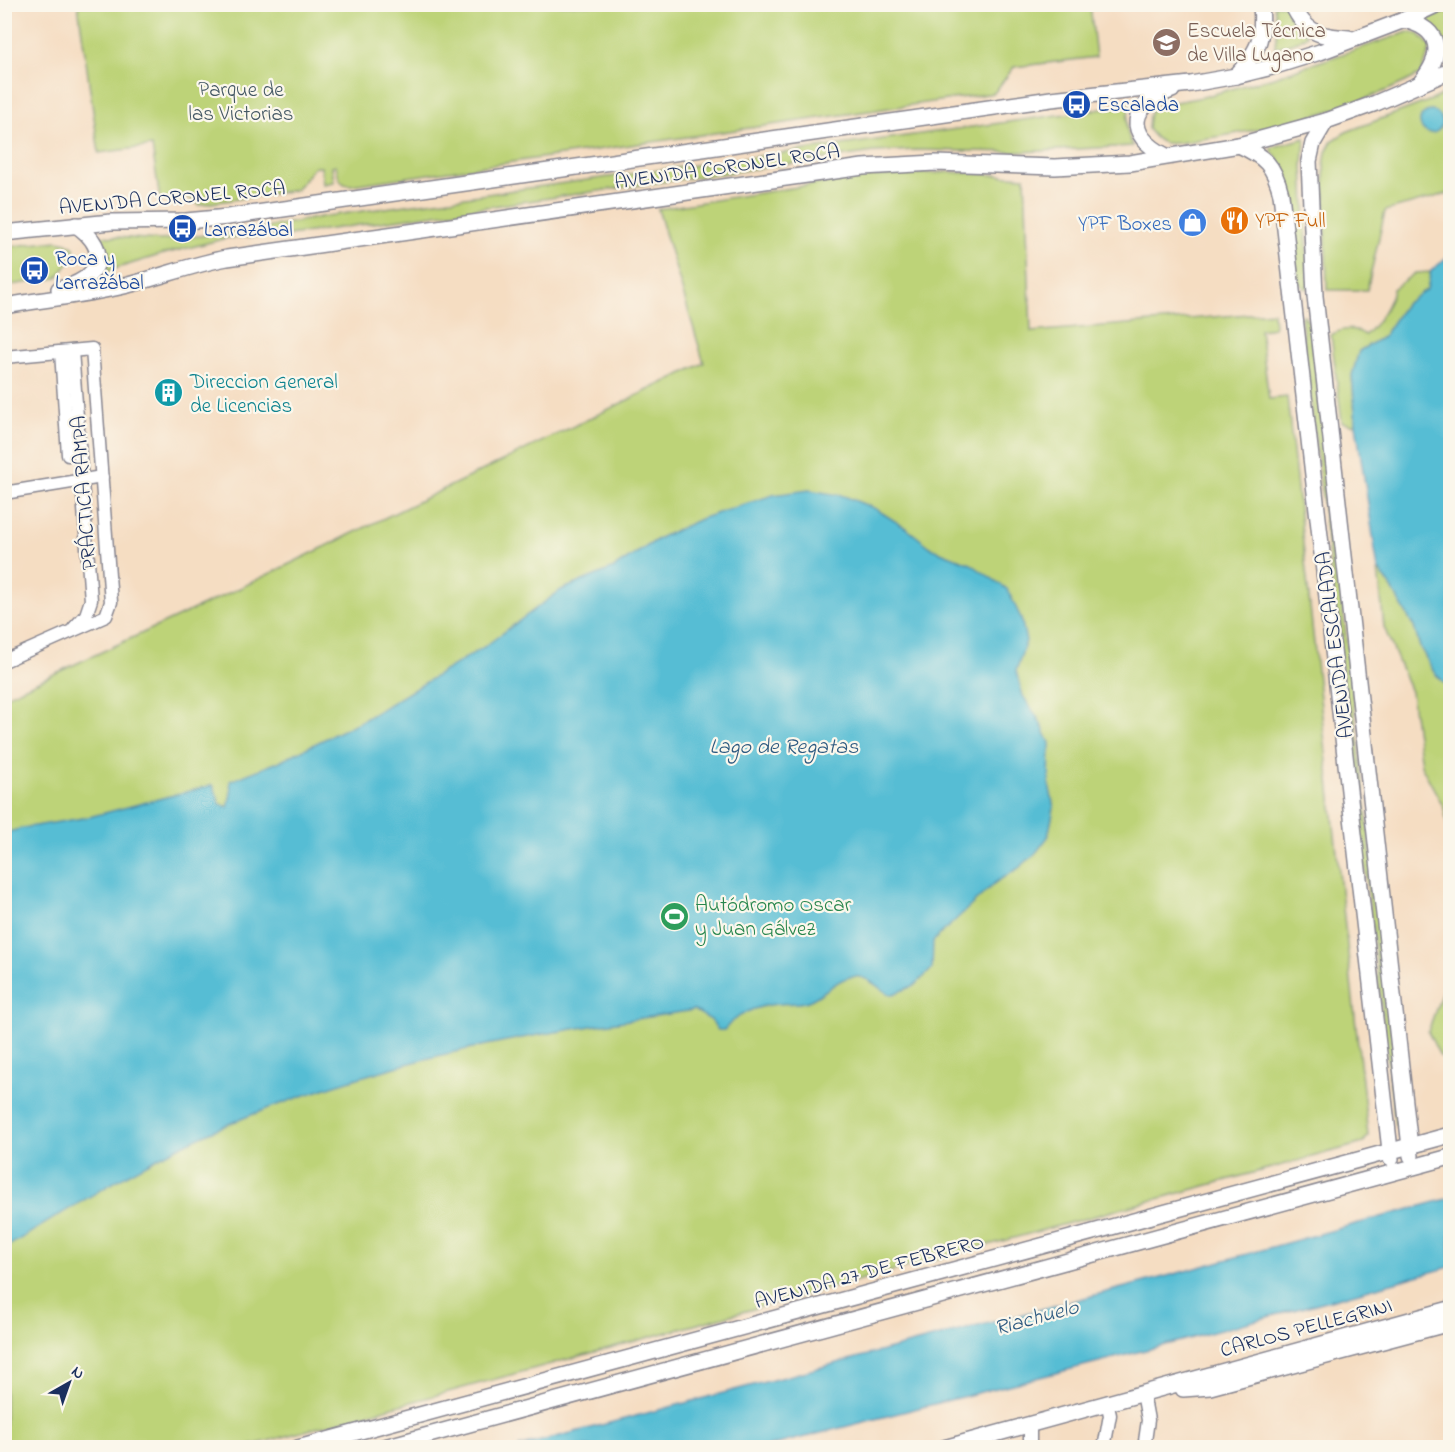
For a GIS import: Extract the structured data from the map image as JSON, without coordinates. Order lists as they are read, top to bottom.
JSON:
{
  "streets": {
    "main road": [
      "AVENIDA CORONEL ROCA",
      "AVENIDA ESCALADA",
      "AVENIDA 27 DE FEBRERO",
      "CARLOS PELLEGRINI"
    ],
    "street": ["PRÁCTICA RAMPA"]
  },
  "crossings": [
    ["AVENIDA CORONEL ROCA", "AVENIDA ESCALADA"],
    ["AVENIDA ESCALADA", "AVENIDA 27 DE FEBRERO"]
  ],
  "water": ["Lago de Regatas", "Riachuelo"],
  "parks": ["Parque de las Victorias"],
  "places": {
    "school or university": ["Escuela Técnica de Villa Lugano"],
    "bus stop": ["Escalada", "Larrazábal", "Roca y Larrazábal"],
    "restaurant": ["YPF Full"],
    "shop": ["YPF Boxes"],
    "building": ["Direccion General de Licencias"],
    "sports": ["Autódromo Oscar y Juan Gálvez"]
  },
  "north": "top right"
}
